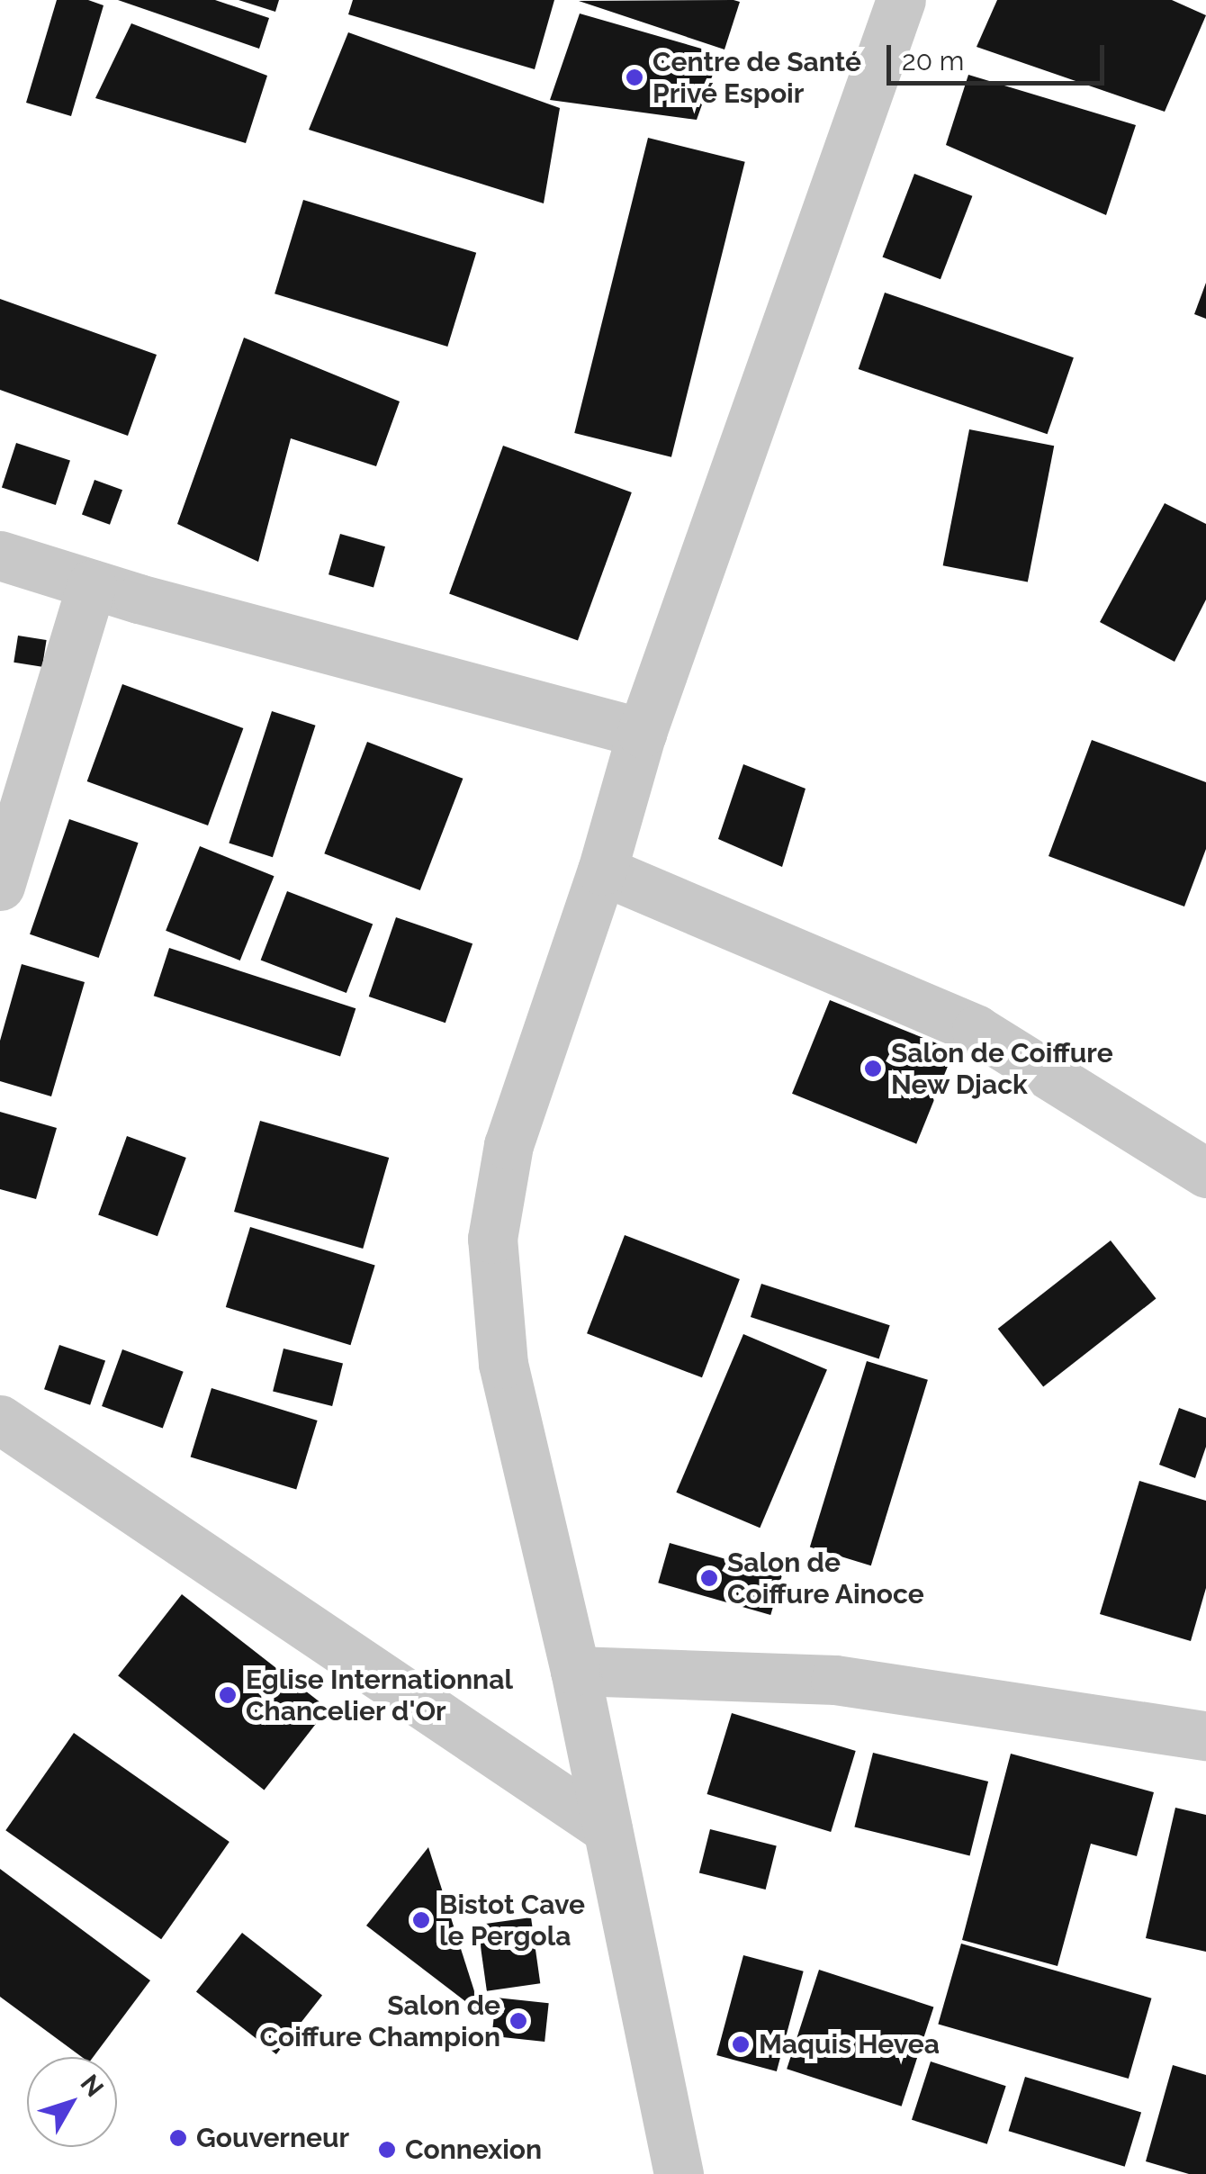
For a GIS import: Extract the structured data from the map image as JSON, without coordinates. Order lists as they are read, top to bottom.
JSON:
{
  "places": [
    "Centre de Santé Privé Espoir",
    "Salon de Coiffure New Djack",
    "Salon de Coiffure Ainoce",
    "Eglise Internationnal Chancelier d'Or",
    "Bistot Cave le Pergola",
    "Salon de Coiffure Champion",
    "Maquis Hevea",
    "Gouverneur",
    "Connexion"
  ],
  "scale_bar": "20 m",
  "north": "top right"
}
